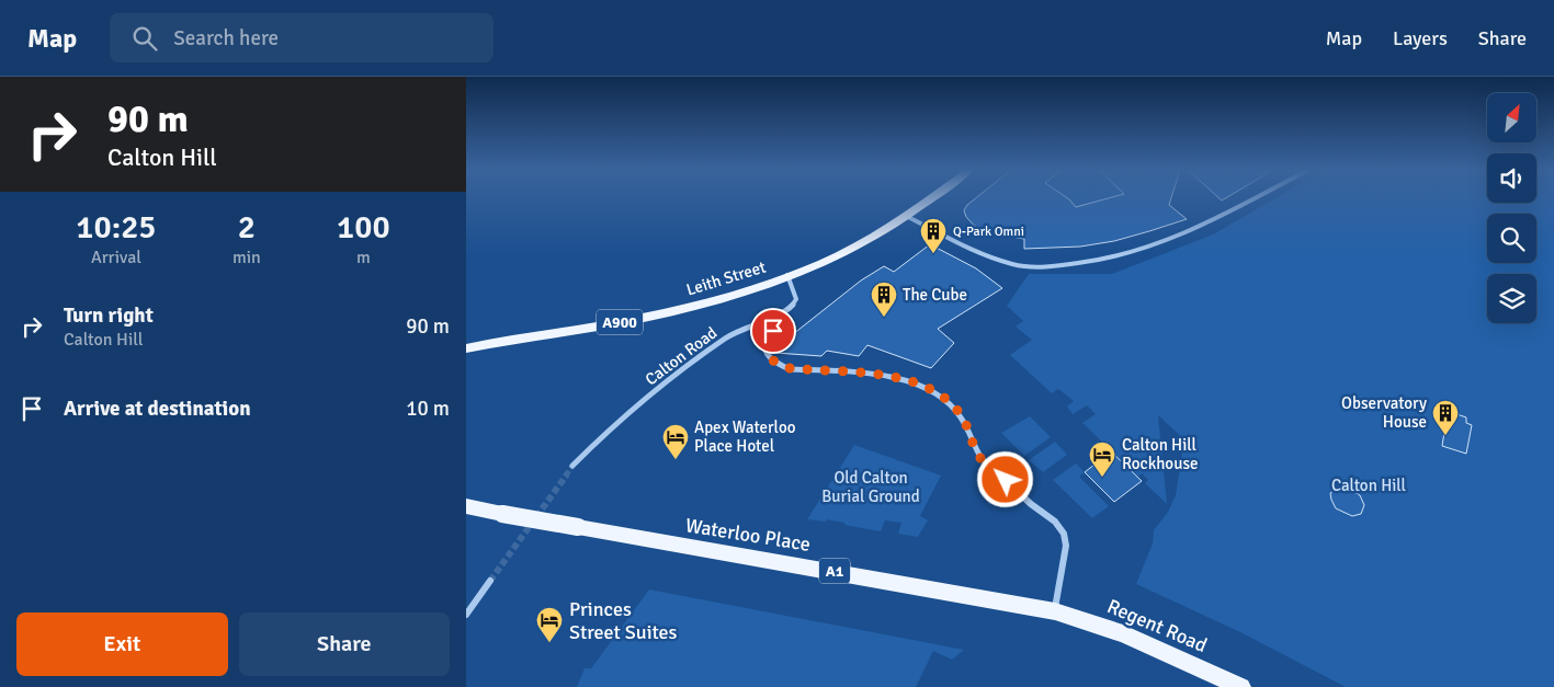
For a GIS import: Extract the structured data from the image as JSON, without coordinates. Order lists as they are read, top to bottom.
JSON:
{
  "streets": {
    "main road": [
      "Leith Street",
      "A900",
      "Waterloo Place",
      "A1",
      "Regent Road"
    ],
    "street": ["Calton Road"]
  },
  "crossings": [
    ["Leith Street", "Calton Road"],
    ["Waterloo Place", "Regent Road"]
  ],
  "parks": ["Old Calton Burial Ground", "Calton Hill"],
  "places": {
    "building": ["Q-Park Omni", "The Cube", "Observatory House"],
    "hotel": ["Apex Waterloo Place Hotel", "Calton Hill Rockhouse", "Princes Street Suites"]
  },
  "north": "top right",
  "page": {
    "header": "Map",
    "search": "Search here",
    "nav": ["Map", "Layers", "Share"],
    "turn": ["90 m", "Calton Hill"],
    "eta": [
      "10:25",
      "Arrival",
      "2",
      "min",
      "100",
      "m"
    ],
    "list": [
      {
        "name": "Turn right",
        "note": "Calton Hill",
        "value": "90 m"
      },
      {
        "name": "Arrive at destination",
        "value": "10 m"
      }
    ],
    "buttons": ["Exit", "Share"]
  }
}
